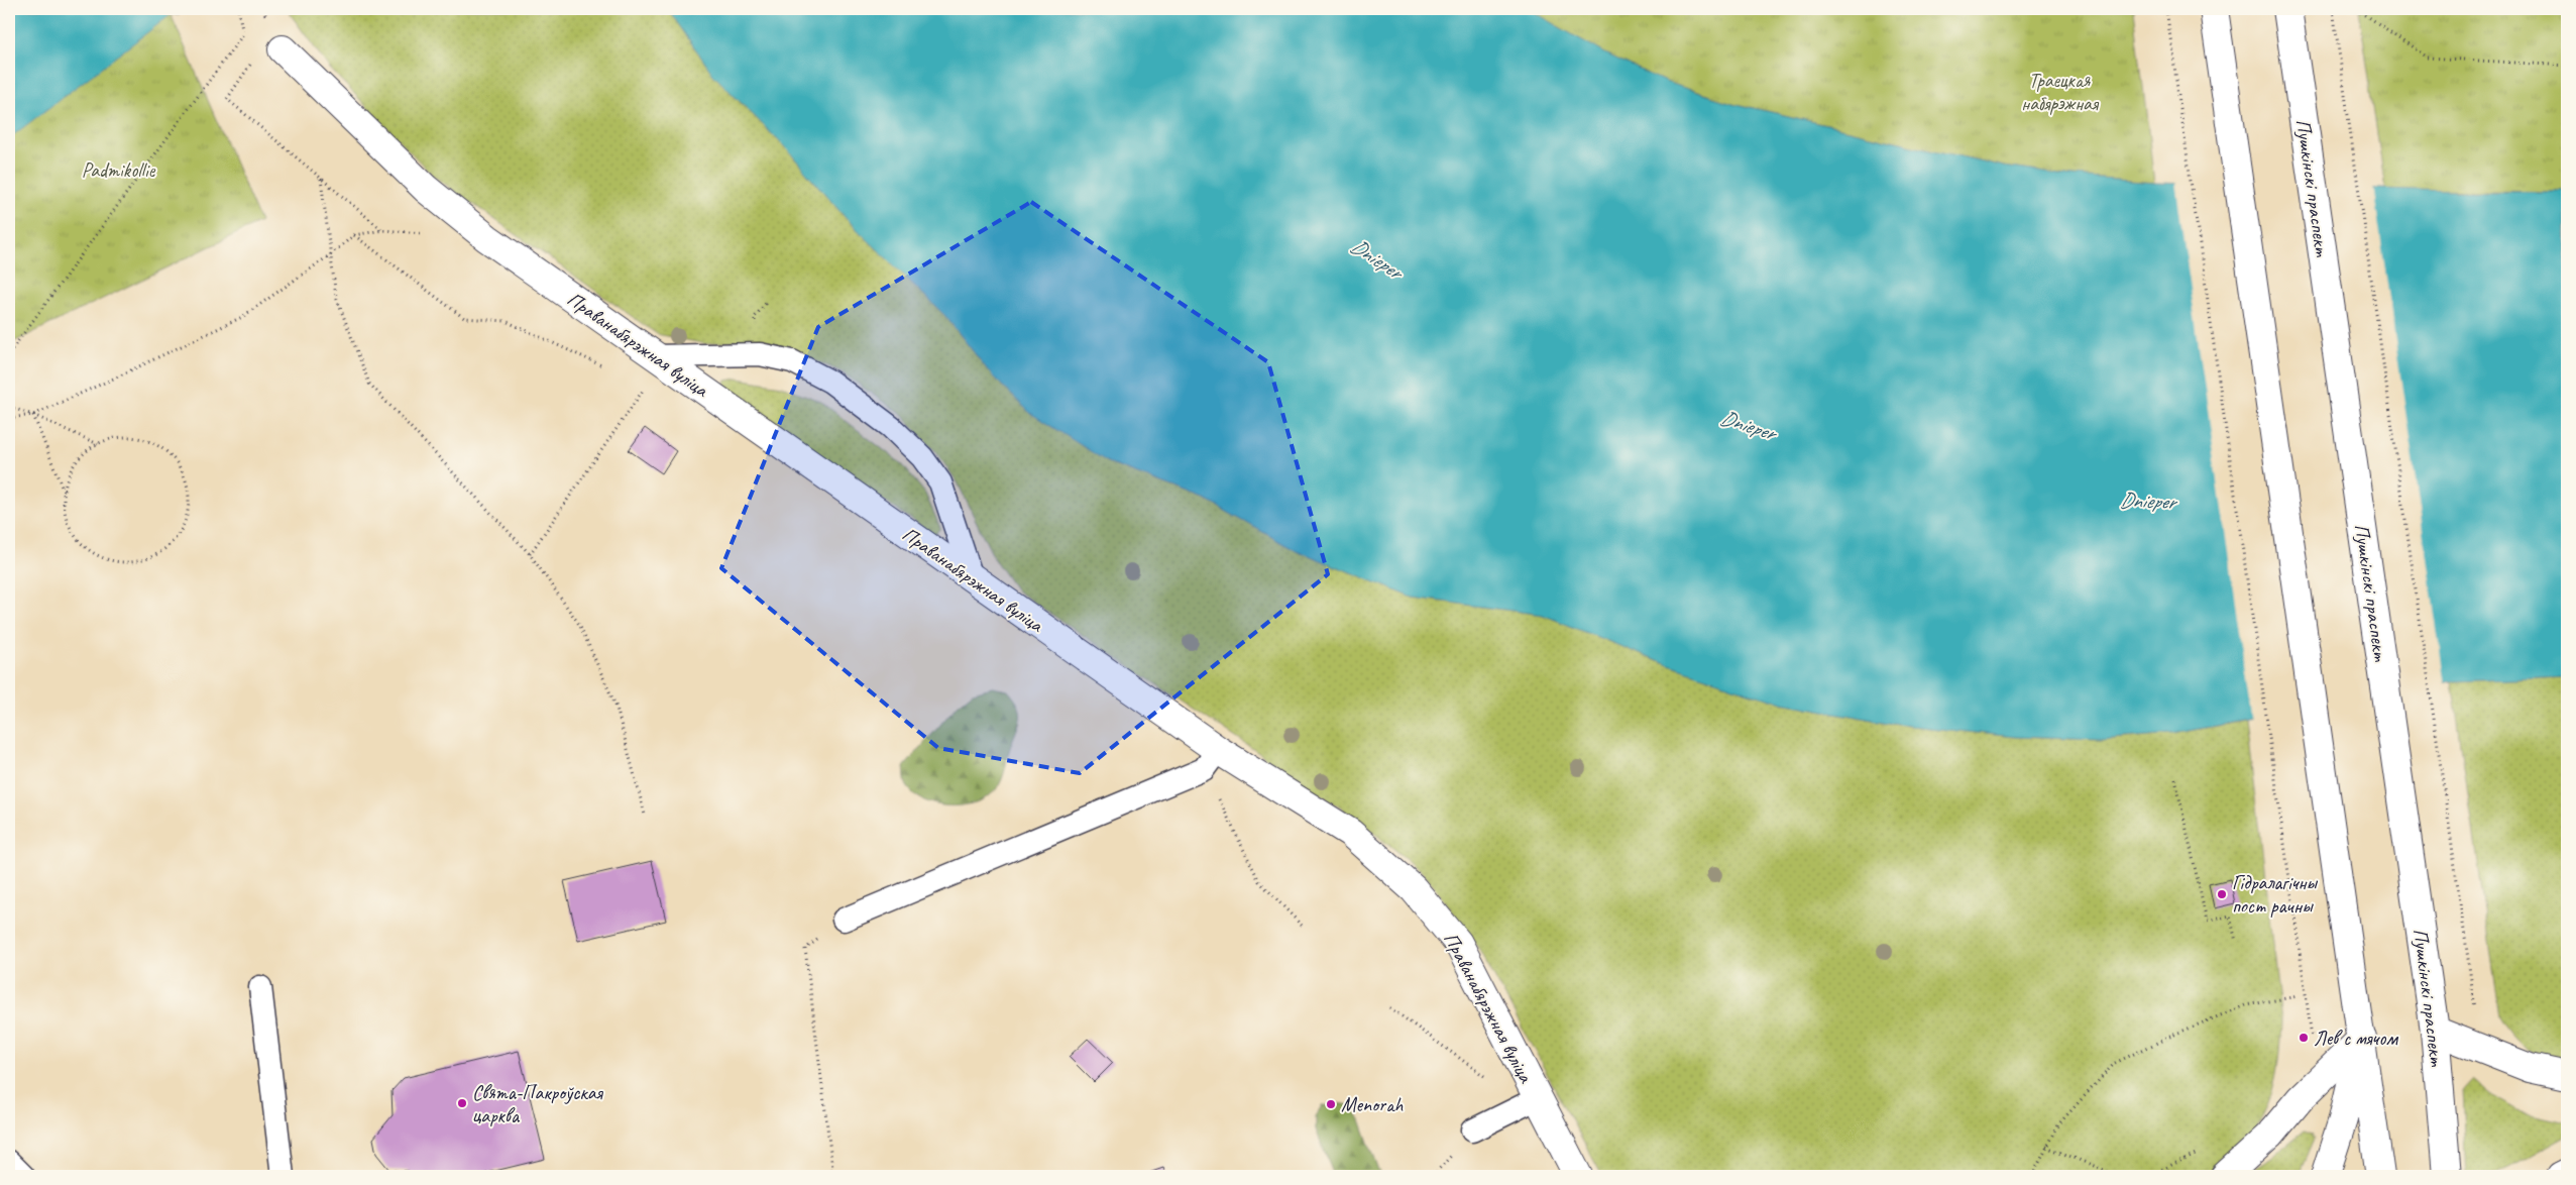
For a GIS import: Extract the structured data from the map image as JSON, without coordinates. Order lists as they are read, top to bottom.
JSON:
{
  "streets": {
    "main road": ["Пушкінскі праспект", "Праванабярэжная вуліца"]
  },
  "water": ["Dnieper"],
  "parks": ["Траецкая набярэжная", "Padmikollie"],
  "places": [
    "Гідралагічны пост рачны",
    "Лев с мячом",
    "Свята-Пакроўская царква",
    "Menorah"
  ]
}
